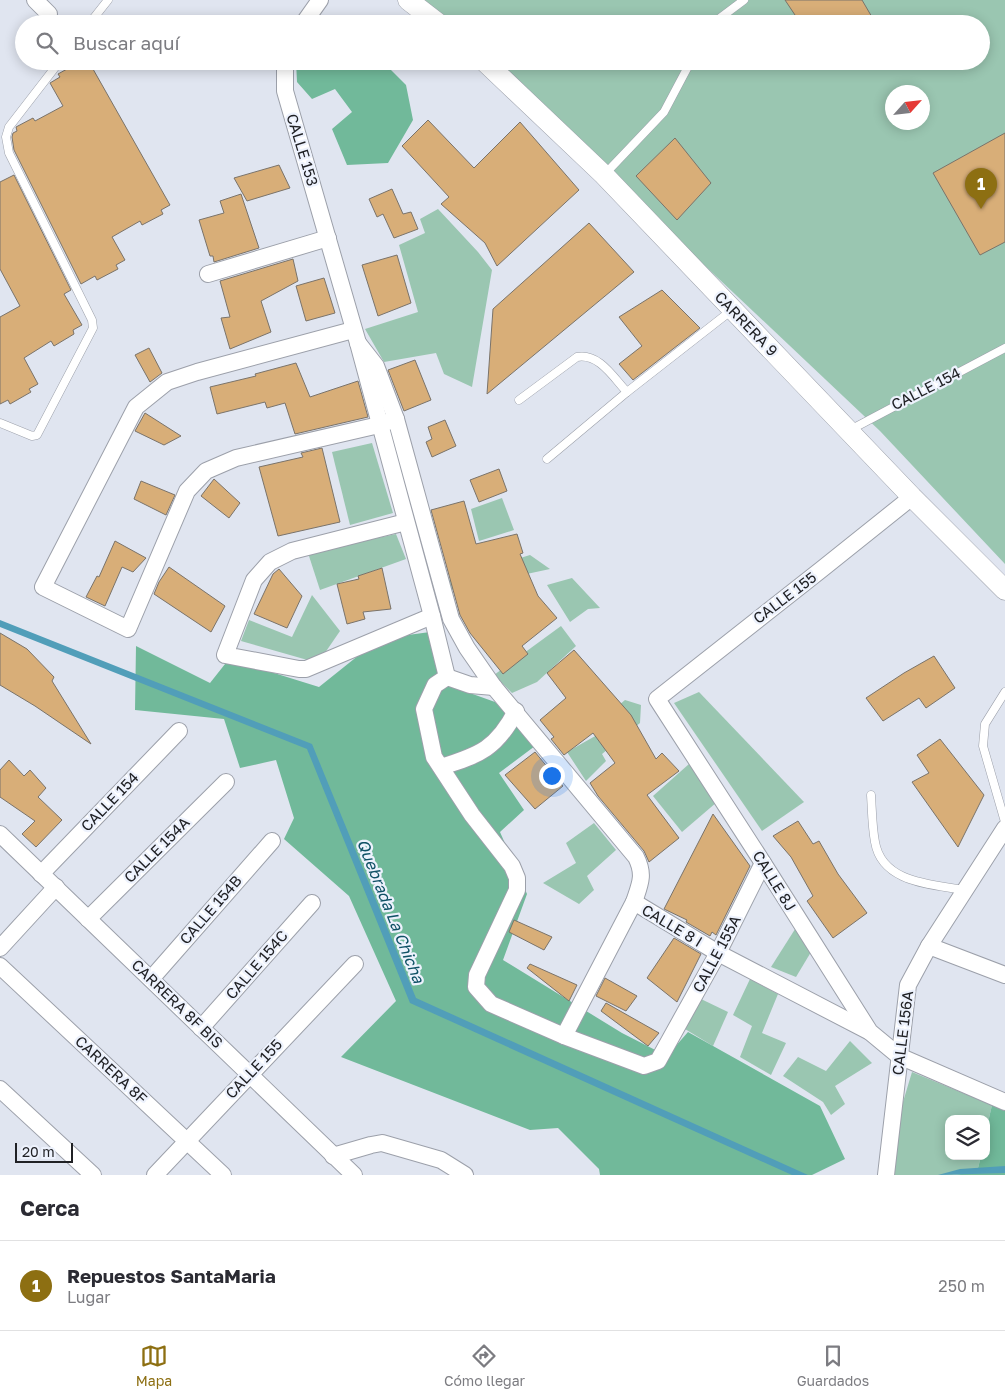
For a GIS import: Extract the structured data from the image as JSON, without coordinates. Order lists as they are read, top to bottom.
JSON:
{
  "streets": {
    "street": [
      "CALLE 153",
      "CARRERA 9",
      "CALLE 154",
      "CALLE 155",
      "CALLE 154A",
      "CALLE 8J",
      "CALLE 154B",
      "CALLE 8 I",
      "CALLE 155A",
      "CALLE 154C",
      "CARRERA 8F BIS",
      "CALLE 156A",
      "CARRERA 8F"
    ]
  },
  "crossings": [
    ["CALLE 153", "CALLE 8 I"],
    ["CALLE 153", "CALLE 155A"],
    ["CARRERA 9", "CALLE 154"],
    ["CARRERA 9", "CALLE 155"],
    ["CALLE 154", "CARRERA 8F BIS"],
    ["CALLE 155", "CALLE 8J"],
    ["CALLE 155", "CARRERA 8F BIS"],
    ["CALLE 155", "CARRERA 8F"],
    ["CALLE 154A", "CARRERA 8F BIS"],
    ["CALLE 8J", "CALLE 8 I"],
    ["CALLE 8J", "CALLE 155A"],
    ["CALLE 8J", "CALLE 156A"],
    ["CALLE 154B", "CARRERA 8F BIS"],
    ["CALLE 8 I", "CALLE 155A"],
    ["CALLE 154C", "CARRERA 8F BIS"]
  ],
  "water": ["Quebrada La Chicha"],
  "scale_bar": "20 m",
  "north": "top right",
  "page": {
    "search": "Buscar aquí",
    "pins": "1",
    "scale": "20 m",
    "heading": "Cerca",
    "list": [
      {
        "mark": "1",
        "name": "Repuestos SantaMaria",
        "note": "Lugar",
        "value": "250 m"
      }
    ],
    "nav": ["Mapa", "Cómo llegar", "Guardados"]
  }
}
